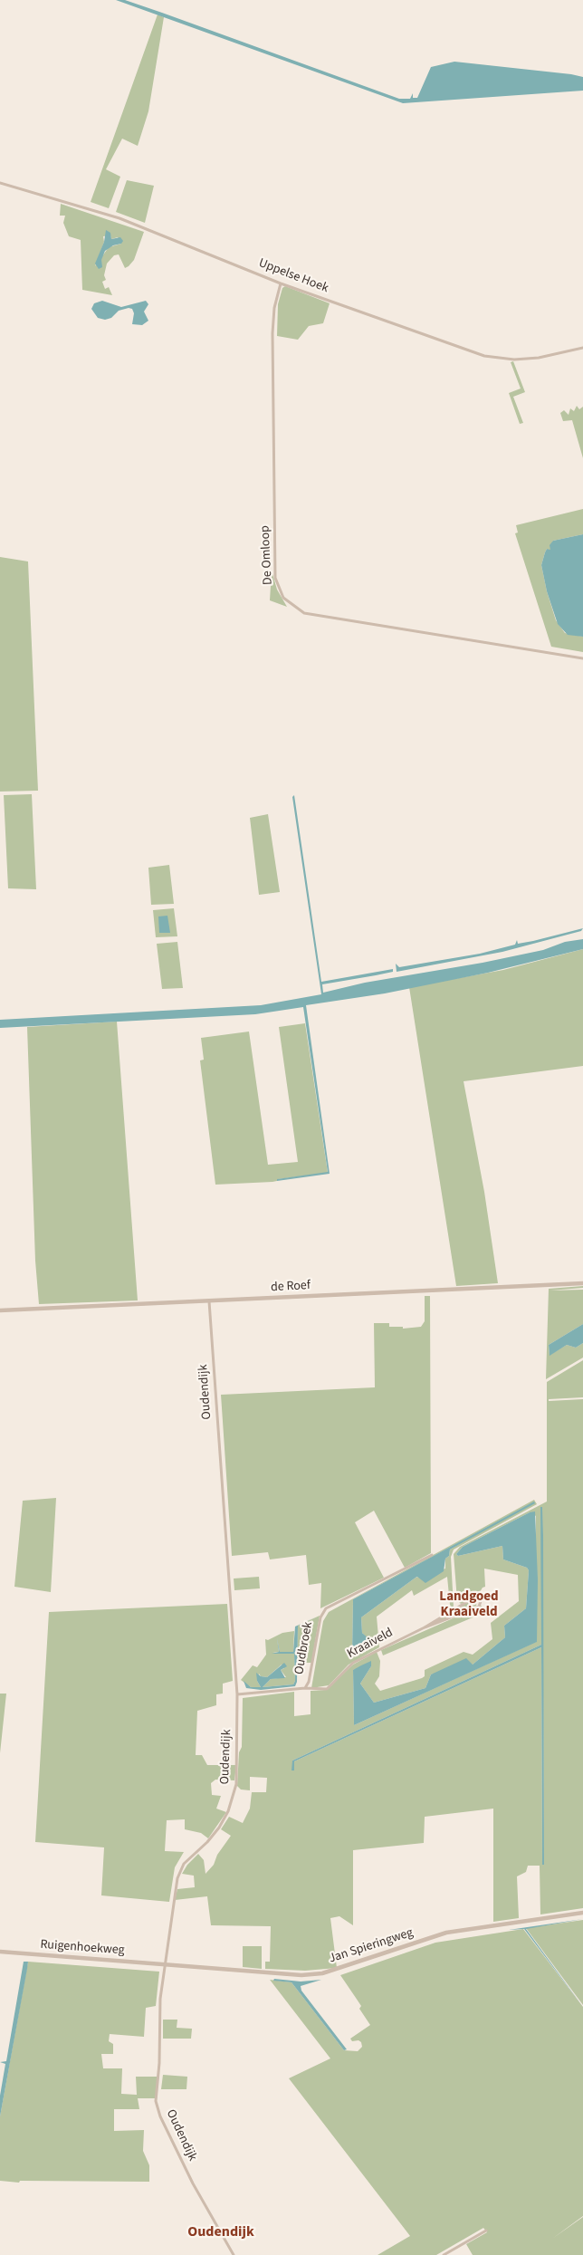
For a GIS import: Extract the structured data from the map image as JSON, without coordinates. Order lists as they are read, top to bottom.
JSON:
{
  "streets": {
    "street": [
      "Uppelse Hoek",
      "De Omloop",
      "de Roef",
      "Oudendijk",
      "Kraaiveld",
      "Oudbroek",
      "Jan Spieringweg",
      "Ruigenhoekweg"
    ]
  },
  "crossings": [
    ["Uppelse Hoek", "De Omloop"],
    ["de Roef", "Oudendijk"],
    ["Oudendijk", "Oudbroek"],
    ["Oudendijk", "Jan Spieringweg"],
    ["Oudendijk", "Ruigenhoekweg"],
    ["Kraaiveld", "Oudbroek"],
    ["Jan Spieringweg", "Ruigenhoekweg"]
  ],
  "districts": ["Landgoed Kraaiveld", "Oudendijk"]
}
